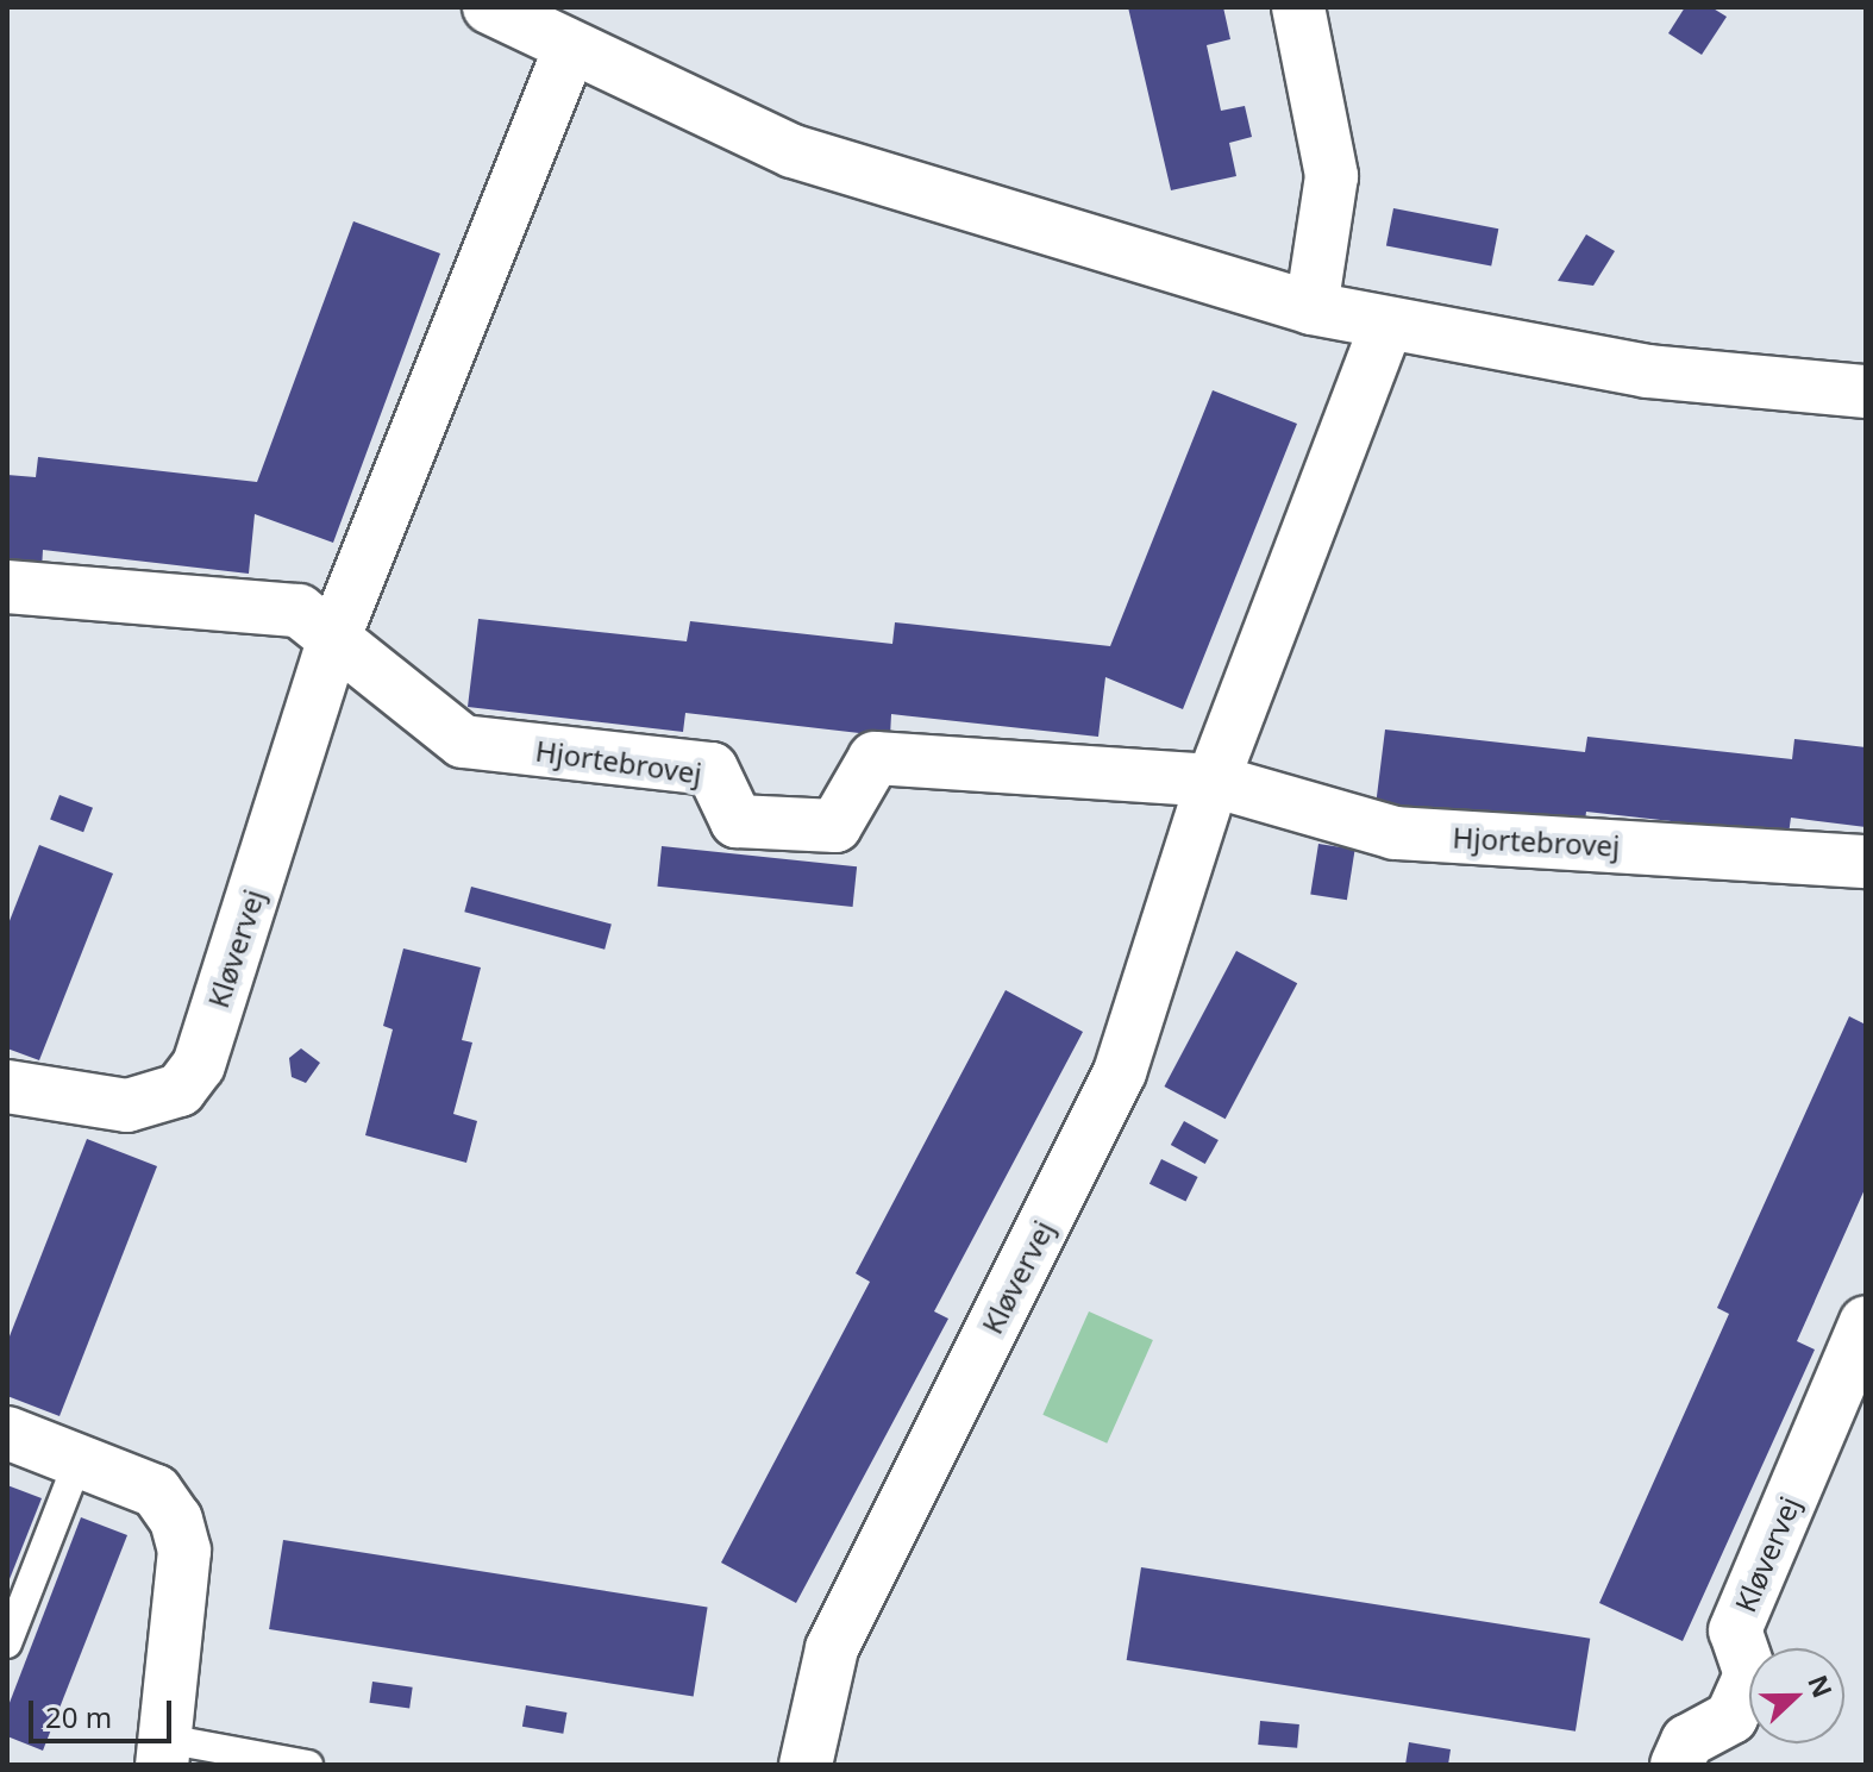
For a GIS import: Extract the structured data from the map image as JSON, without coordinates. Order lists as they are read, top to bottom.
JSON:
{
  "streets": {
    "street": ["Hjortebrovej", "Kløvervej"]
  },
  "crossings": [
    ["Hjortebrovej", "Kløvervej"]
  ],
  "scale_bar": "20 m",
  "north": "right"
}
